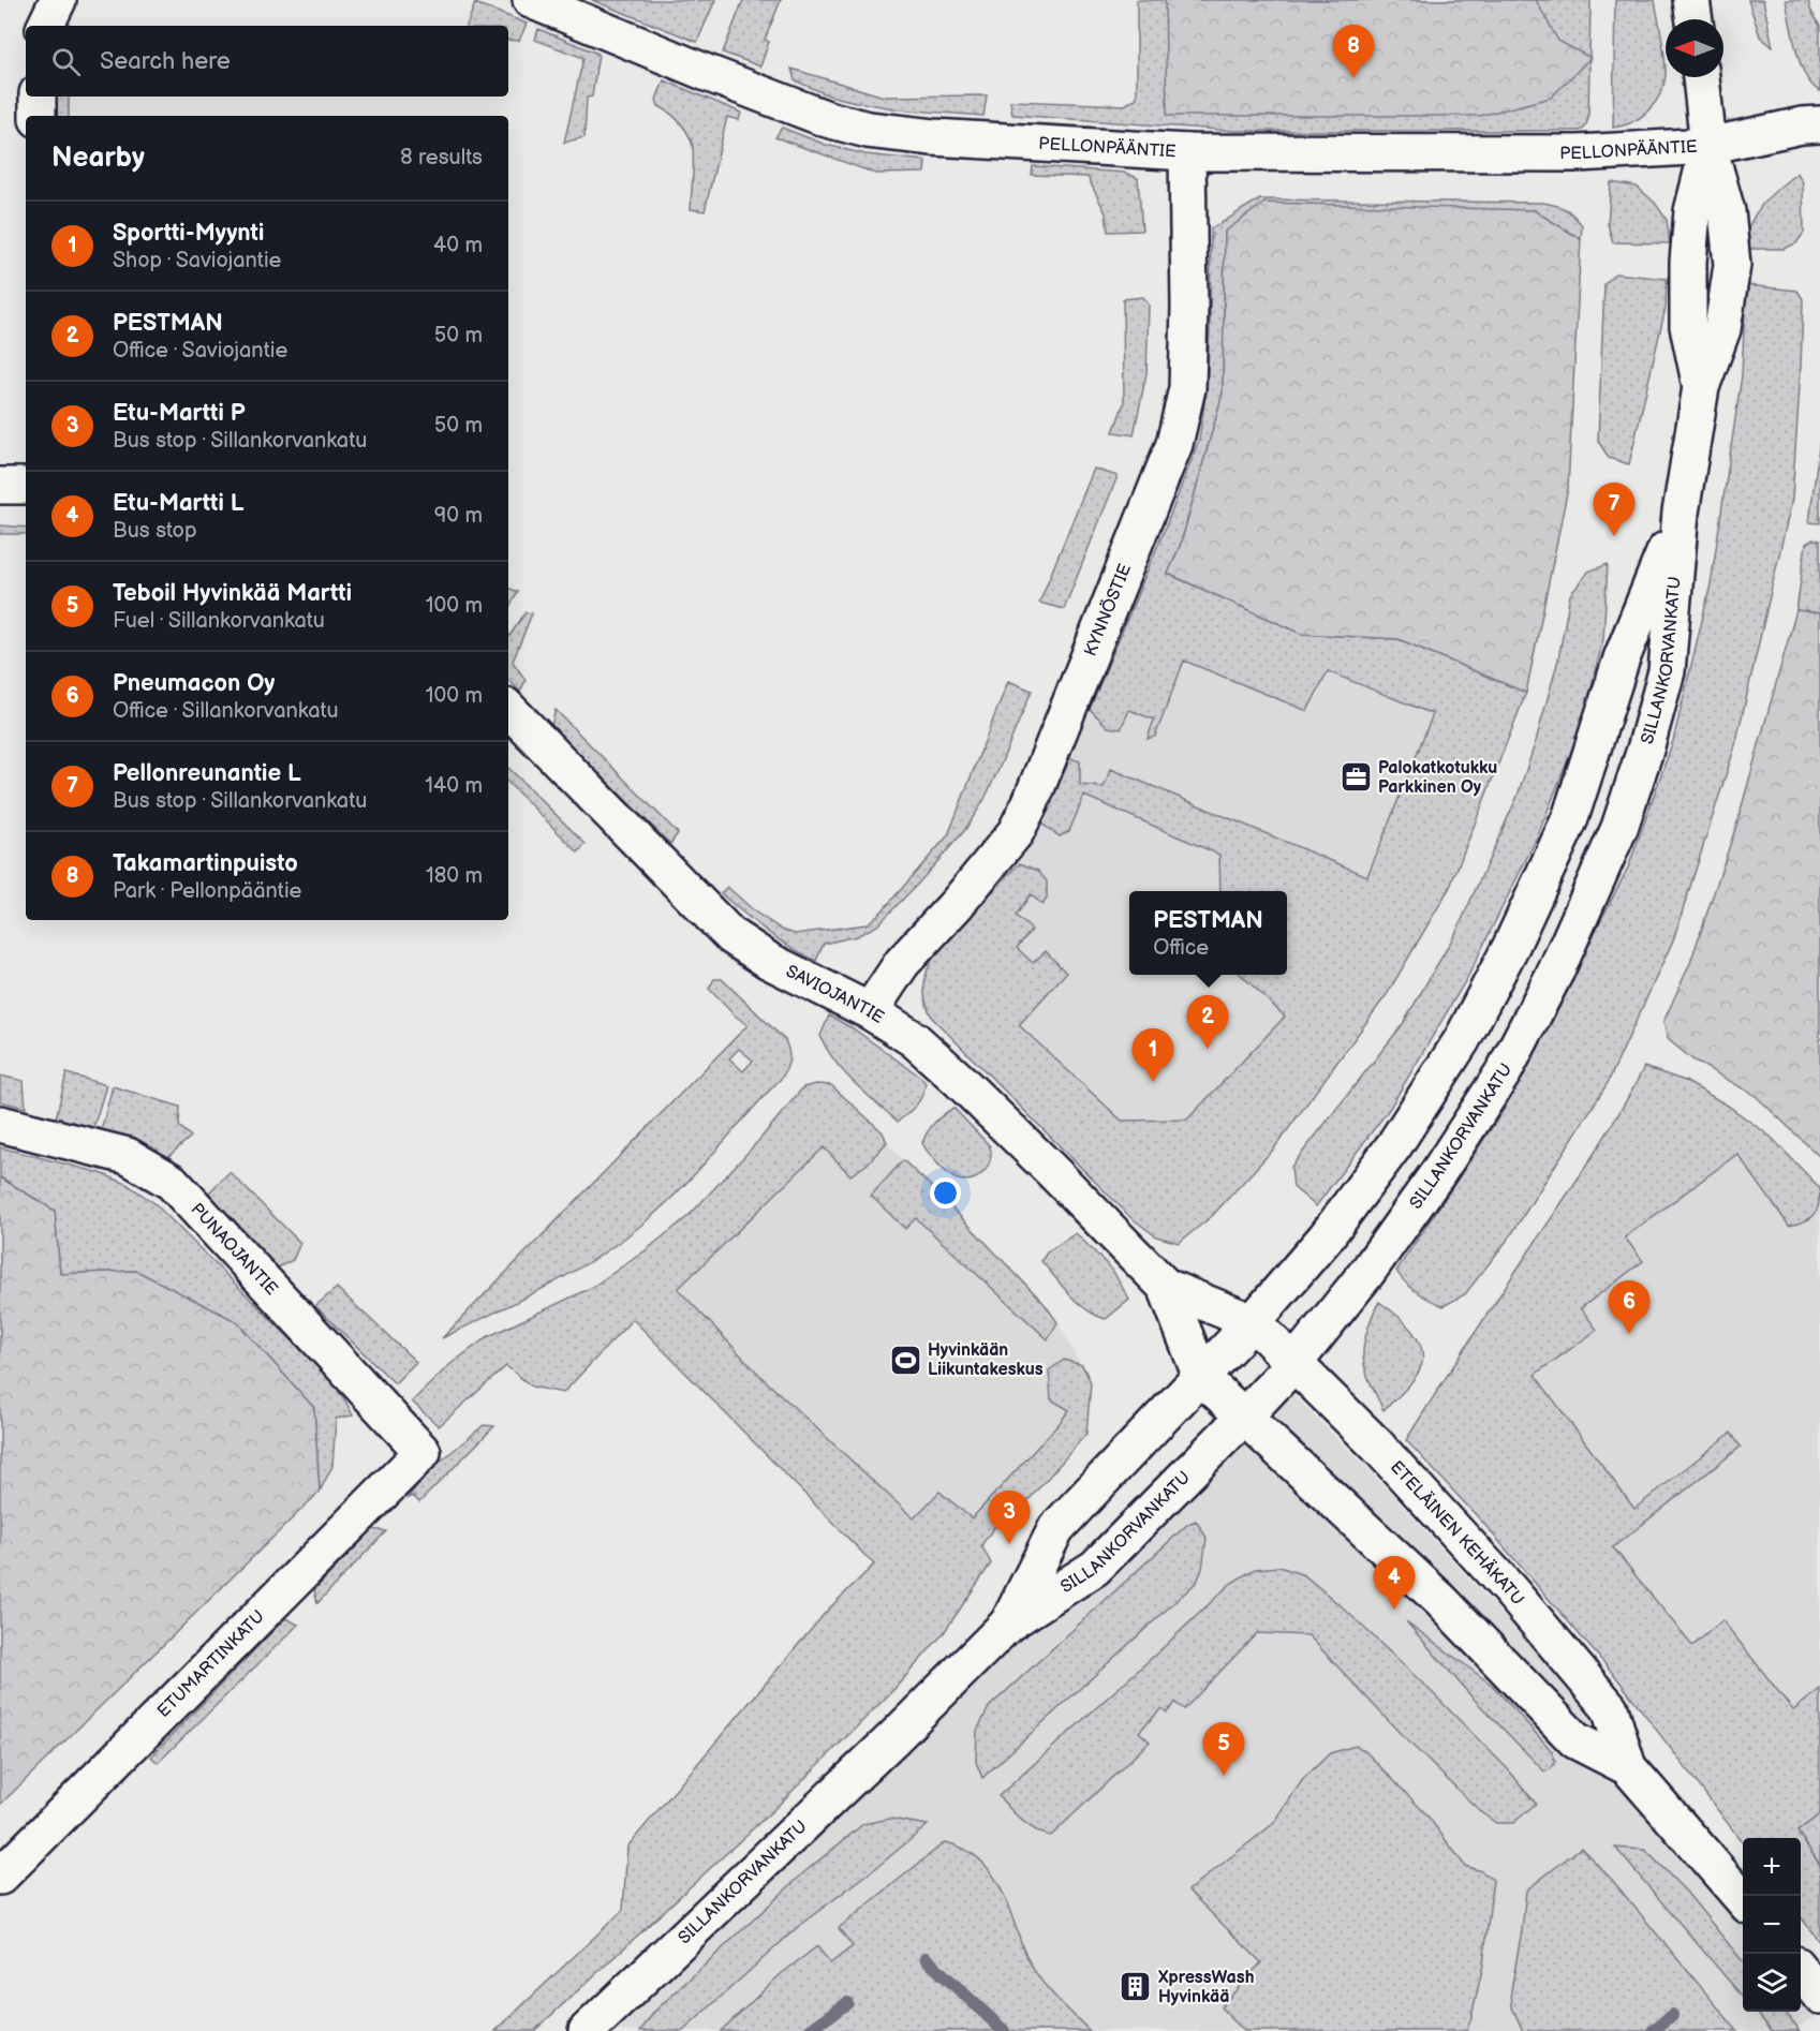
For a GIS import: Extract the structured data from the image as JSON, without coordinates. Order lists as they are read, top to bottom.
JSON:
{
  "streets": {
    "main road": [
      "PELLONPÄÄNTIE",
      "KYNNÖSTIE",
      "SILLANKORVANKATU",
      "SAVIOJANTIE",
      "PUNAOJANTIE",
      "ETELÄINEN KEHÄKATU",
      "ETUMARTINKATU"
    ]
  },
  "crossings": [
    ["PELLONPÄÄNTIE", "KYNNÖSTIE"],
    ["PELLONPÄÄNTIE", "SILLANKORVANKATU"],
    ["KYNNÖSTIE", "SAVIOJANTIE"],
    ["SILLANKORVANKATU", "SAVIOJANTIE"],
    ["SILLANKORVANKATU", "ETELÄINEN KEHÄKATU"],
    ["SAVIOJANTIE", "ETELÄINEN KEHÄKATU"],
    ["PUNAOJANTIE", "ETUMARTINKATU"]
  ],
  "places": {
    "office": ["Palokatkotukku Parkkinen Oy"],
    "sports": ["Hyvinkään Liikuntakeskus"],
    "building": ["XpressWash Hyvinkää"]
  },
  "north": "left",
  "page": {
    "pins": [
      "8",
      "7",
      "2",
      "1",
      "6",
      "3",
      "4",
      "5"
    ],
    "search": "Search here",
    "heading": ["Nearby", "8 results"],
    "list": [
      {
        "mark": "1",
        "name": "Sportti-Myynti",
        "note": "Shop · Saviojantie",
        "value": "40 m"
      },
      {
        "mark": "2",
        "name": "PESTMAN",
        "note": "Office · Saviojantie",
        "value": "50 m"
      },
      {
        "mark": "3",
        "name": "Etu-Martti P",
        "note": "Bus stop · Sillankorvankatu",
        "value": "50 m"
      },
      {
        "mark": "4",
        "name": "Etu-Martti L",
        "note": "Bus stop",
        "value": "90 m"
      },
      {
        "mark": "5",
        "name": "Teboil Hyvinkää Martti",
        "note": "Fuel · Sillankorvankatu",
        "value": "100 m"
      },
      {
        "mark": "6",
        "name": "Pneumacon Oy",
        "note": "Office · Sillankorvankatu",
        "value": "100 m"
      },
      {
        "mark": "7",
        "name": "Pellonreunantie L",
        "note": "Bus stop · Sillankorvankatu",
        "value": "140 m"
      },
      {
        "mark": "8",
        "name": "Takamartinpuisto",
        "note": "Park · Pellonpääntie",
        "value": "180 m"
      }
    ],
    "popup": ["PESTMAN", "Office"],
    "map_buttons": ["+", "−"]
  }
}
